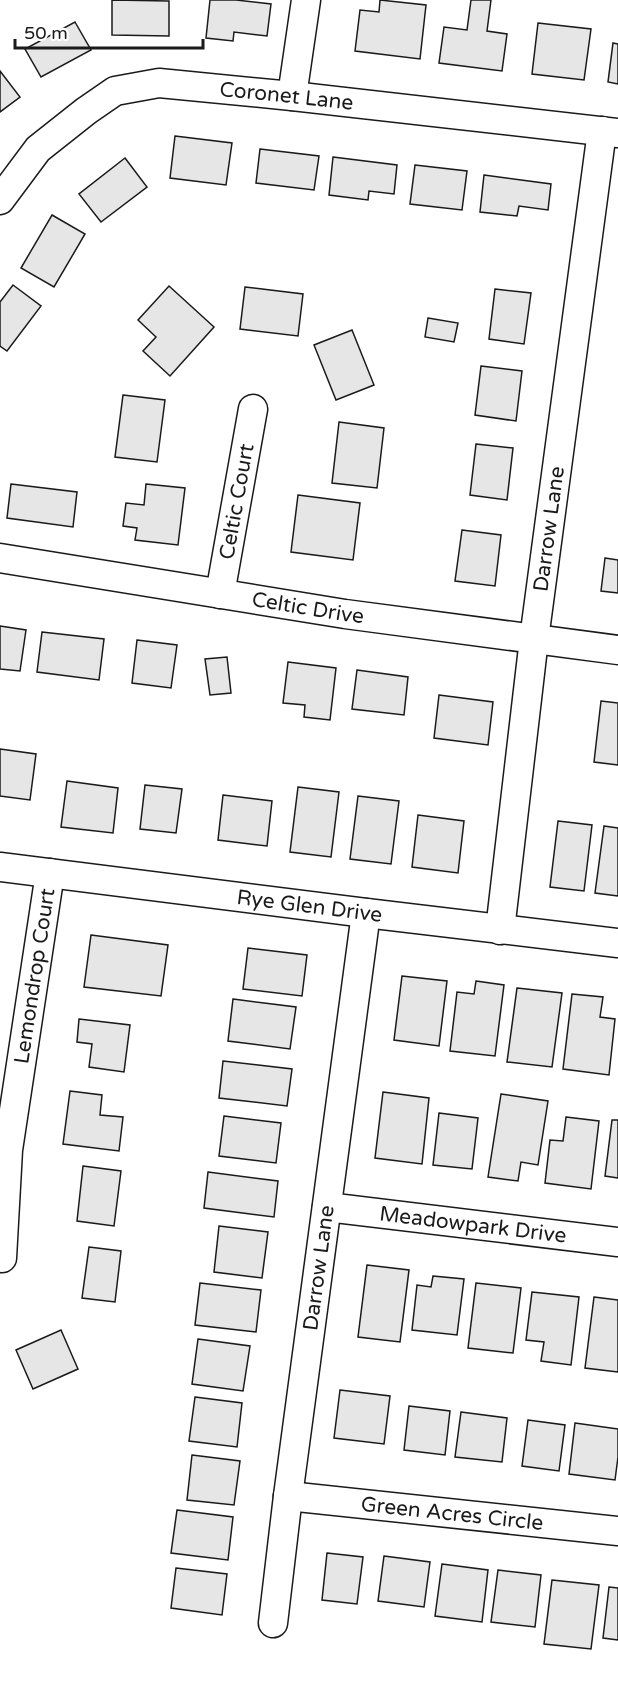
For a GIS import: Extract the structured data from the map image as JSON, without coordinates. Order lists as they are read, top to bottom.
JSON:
{
  "streets": {
    "street": [
      "Coronet Lane",
      "Celtic Court",
      "Darrow Lane",
      "Celtic Drive",
      "Rye Glen Drive",
      "Lemondrop Court",
      "Meadowpark Drive",
      "Green Acres Circle"
    ]
  },
  "crossings": [
    ["Coronet Lane", "Darrow Lane"],
    ["Celtic Court", "Celtic Drive"],
    ["Darrow Lane", "Celtic Drive"],
    ["Darrow Lane", "Rye Glen Drive"],
    ["Darrow Lane", "Meadowpark Drive"],
    ["Darrow Lane", "Green Acres Circle"],
    ["Rye Glen Drive", "Lemondrop Court"]
  ],
  "scale_bar": "50 m"
}
